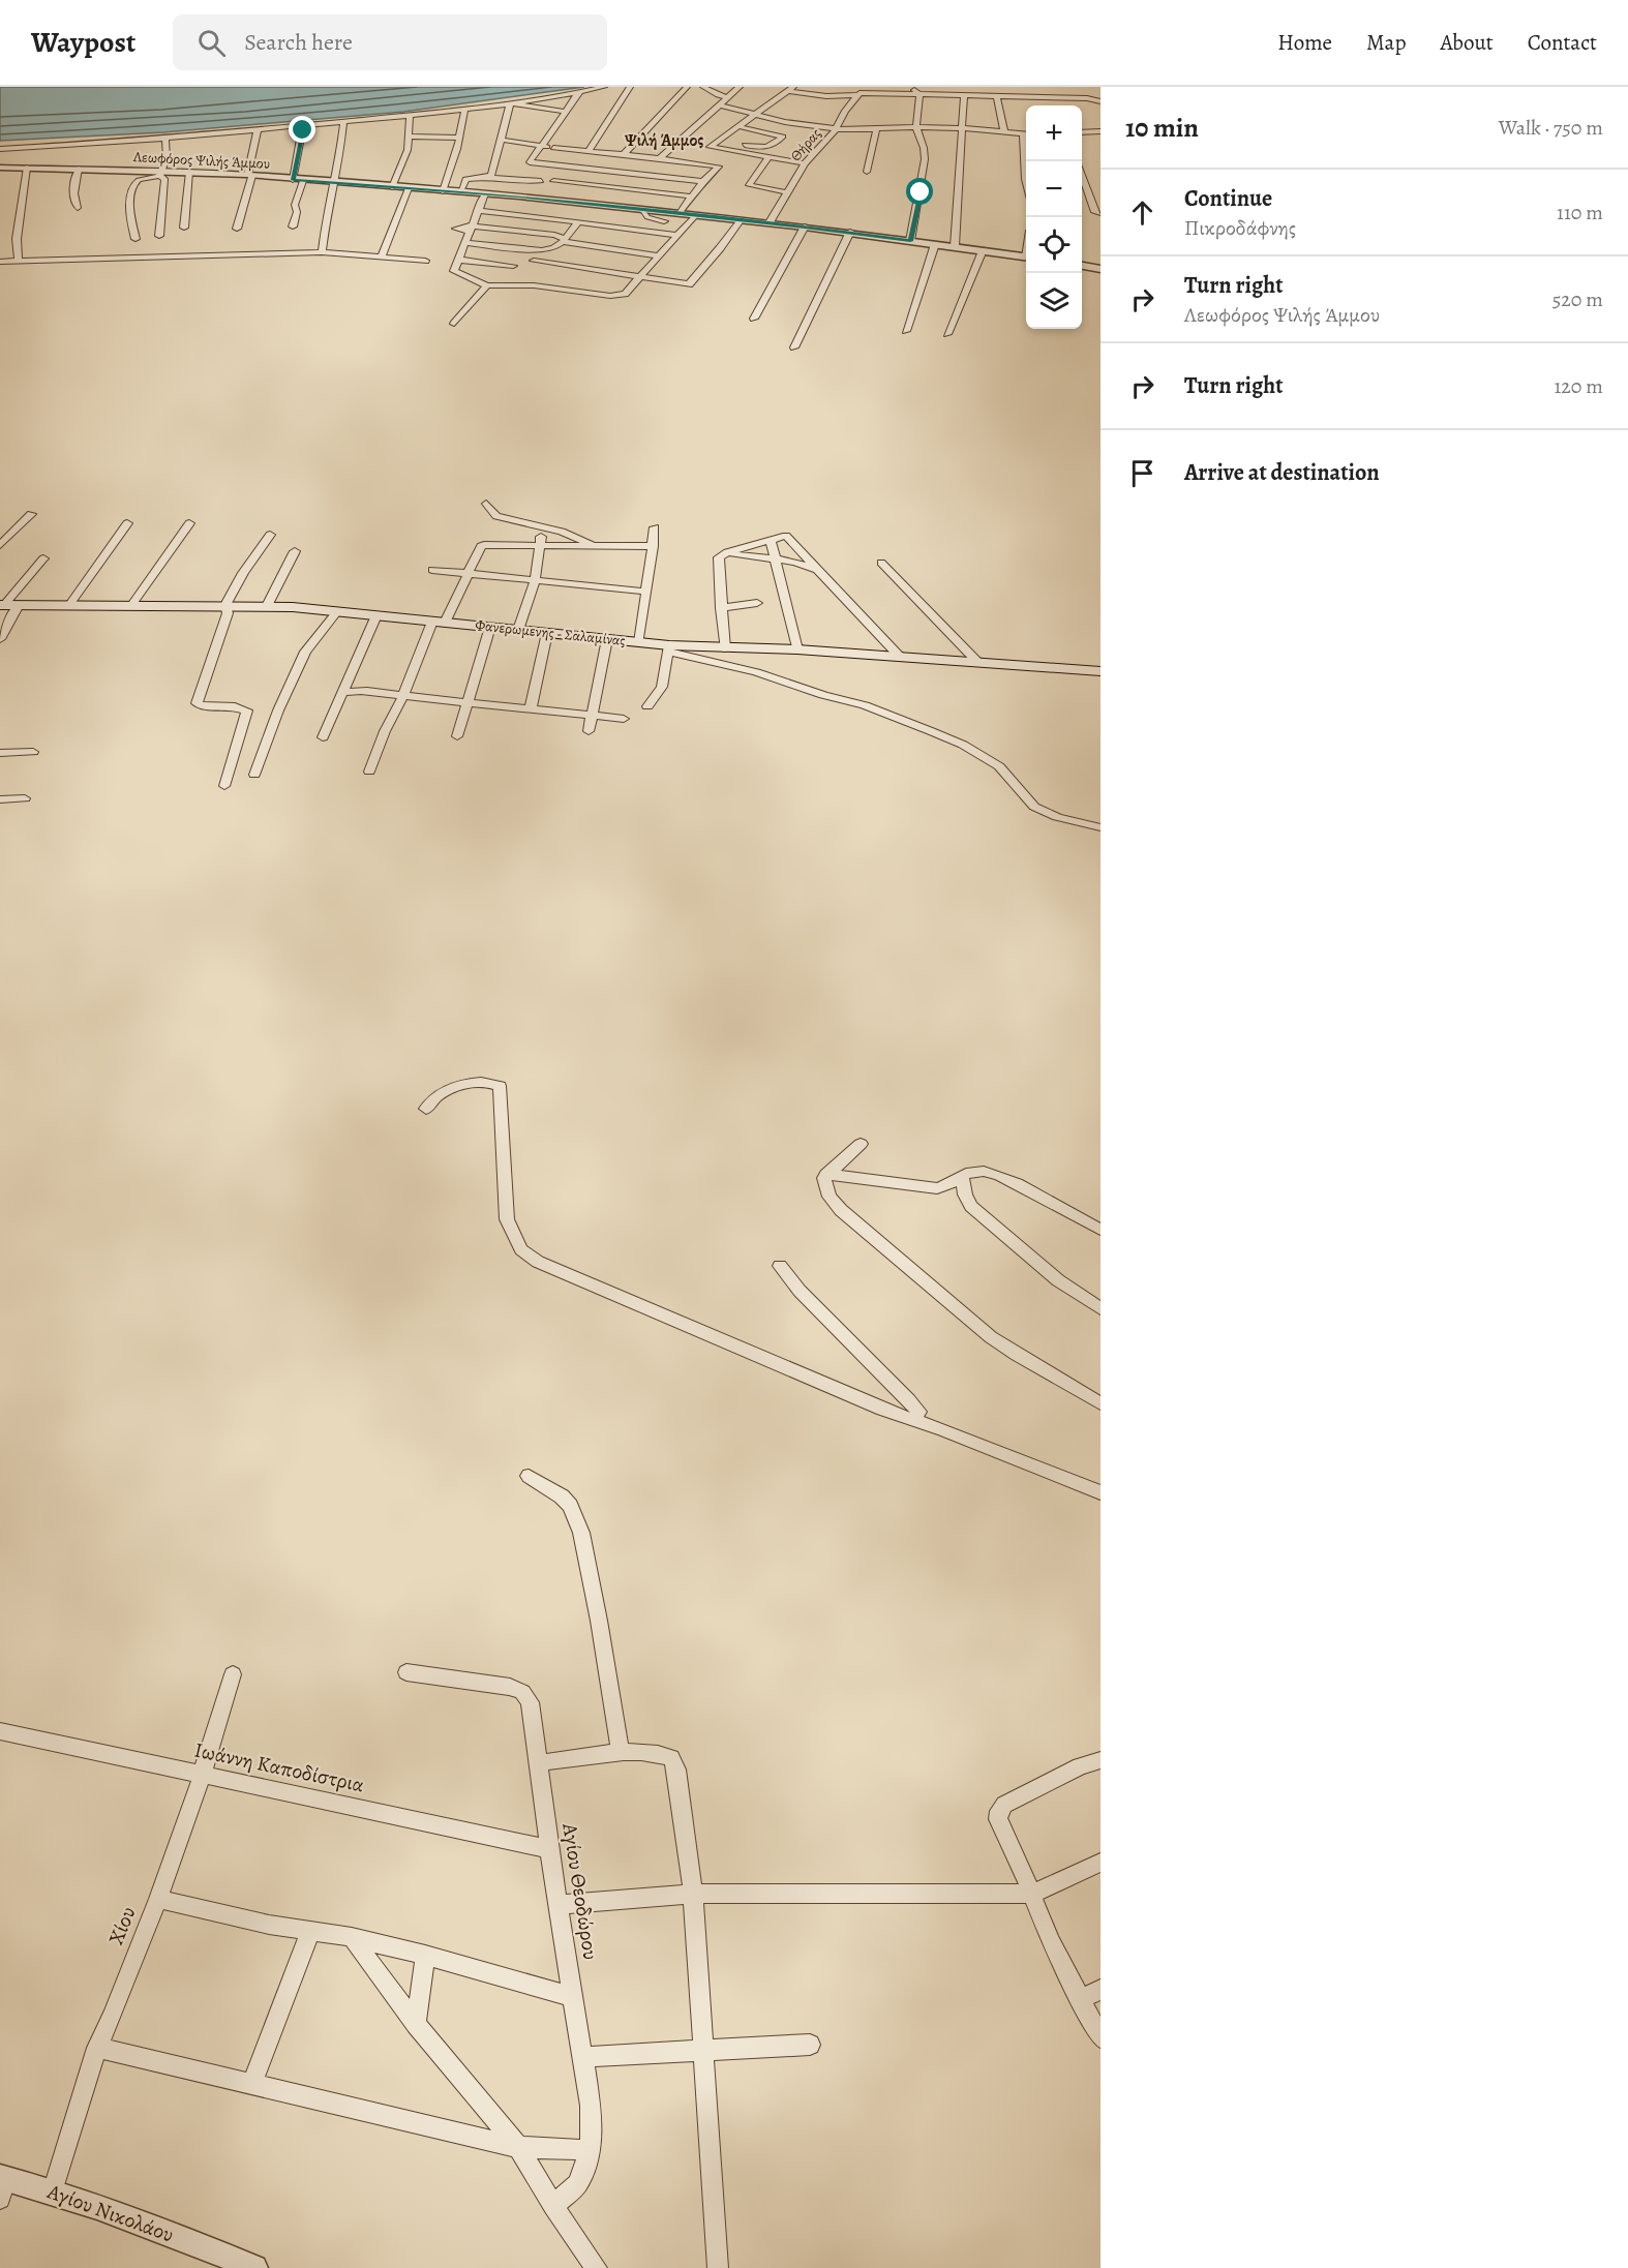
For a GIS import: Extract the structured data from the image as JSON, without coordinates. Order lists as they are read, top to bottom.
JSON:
{
  "streets": {
    "main road": ["Φανερωμενης - Σαλαμίνας"],
    "street": [
      "Θήρας",
      "Λεωφόρος Ψιλής Άμμου",
      "Ιωάννη Καποδίστρια",
      "Αγίου Θεοδώρου",
      "Χίου",
      "Αγίου Νικολάου"
    ]
  },
  "crossings": [
    ["Θήρας", "Λεωφόρος Ψιλής Άμμου"],
    ["Ιωάννη Καποδίστρια", "Αγίου Θεοδώρου"],
    ["Ιωάννη Καποδίστρια", "Χίου"],
    ["Χίου", "Αγίου Νικολάου"]
  ],
  "districts": ["Ψιλή Άμμος"],
  "page": {
    "header": "Waypost",
    "search": "Search here",
    "nav": [
      "Home",
      "Map",
      "About",
      "Contact"
    ],
    "heading": ["10 min", "Walk · 750 m"],
    "map_buttons": ["+", "−"],
    "list": [
      ["Continue", "Πικροδάφνης", "110 m"],
      ["Turn right", "Λεωφόρος Ψιλής Άμμου", "520 m"],
      ["Turn right", "120 m"],
      "Arrive at destination"
    ]
  }
}
